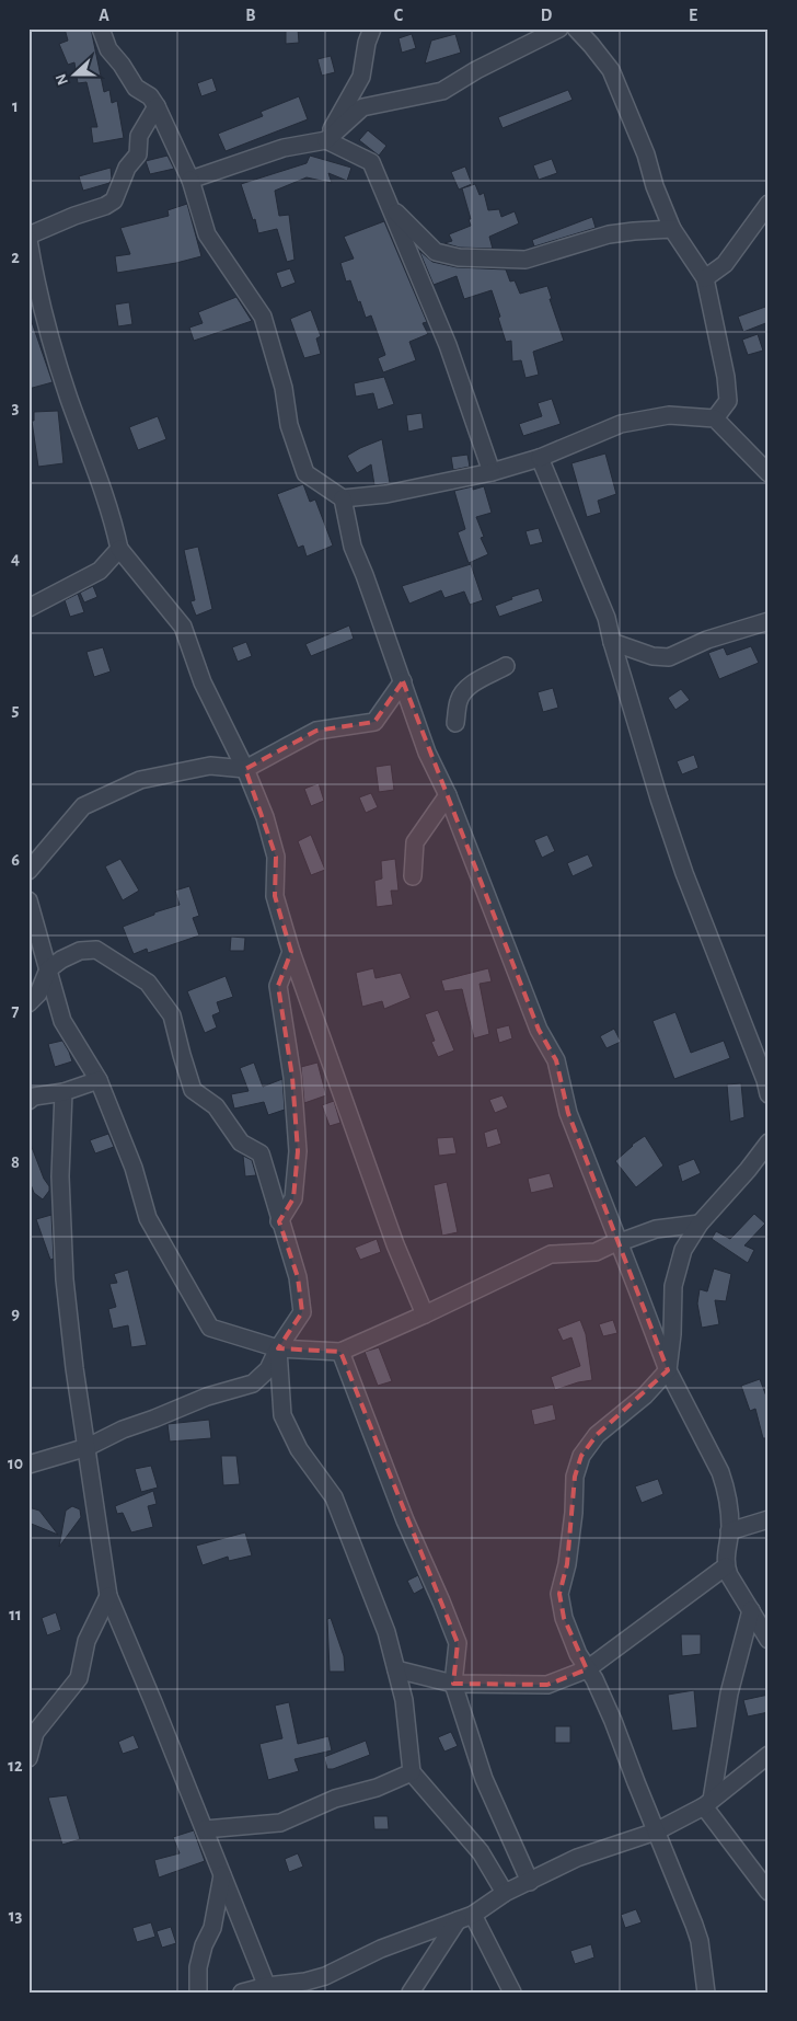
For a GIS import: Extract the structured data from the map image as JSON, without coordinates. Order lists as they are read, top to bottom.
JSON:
{
  "north": "left",
  "grid": {
    "columns": [
      "A",
      "B",
      "C",
      "D",
      "E"
    ],
    "rows": [
      "1",
      "2",
      "3",
      "4",
      "5",
      "6",
      "7",
      "8",
      "9",
      "10",
      "11",
      "12",
      "13"
    ]
  }
}
